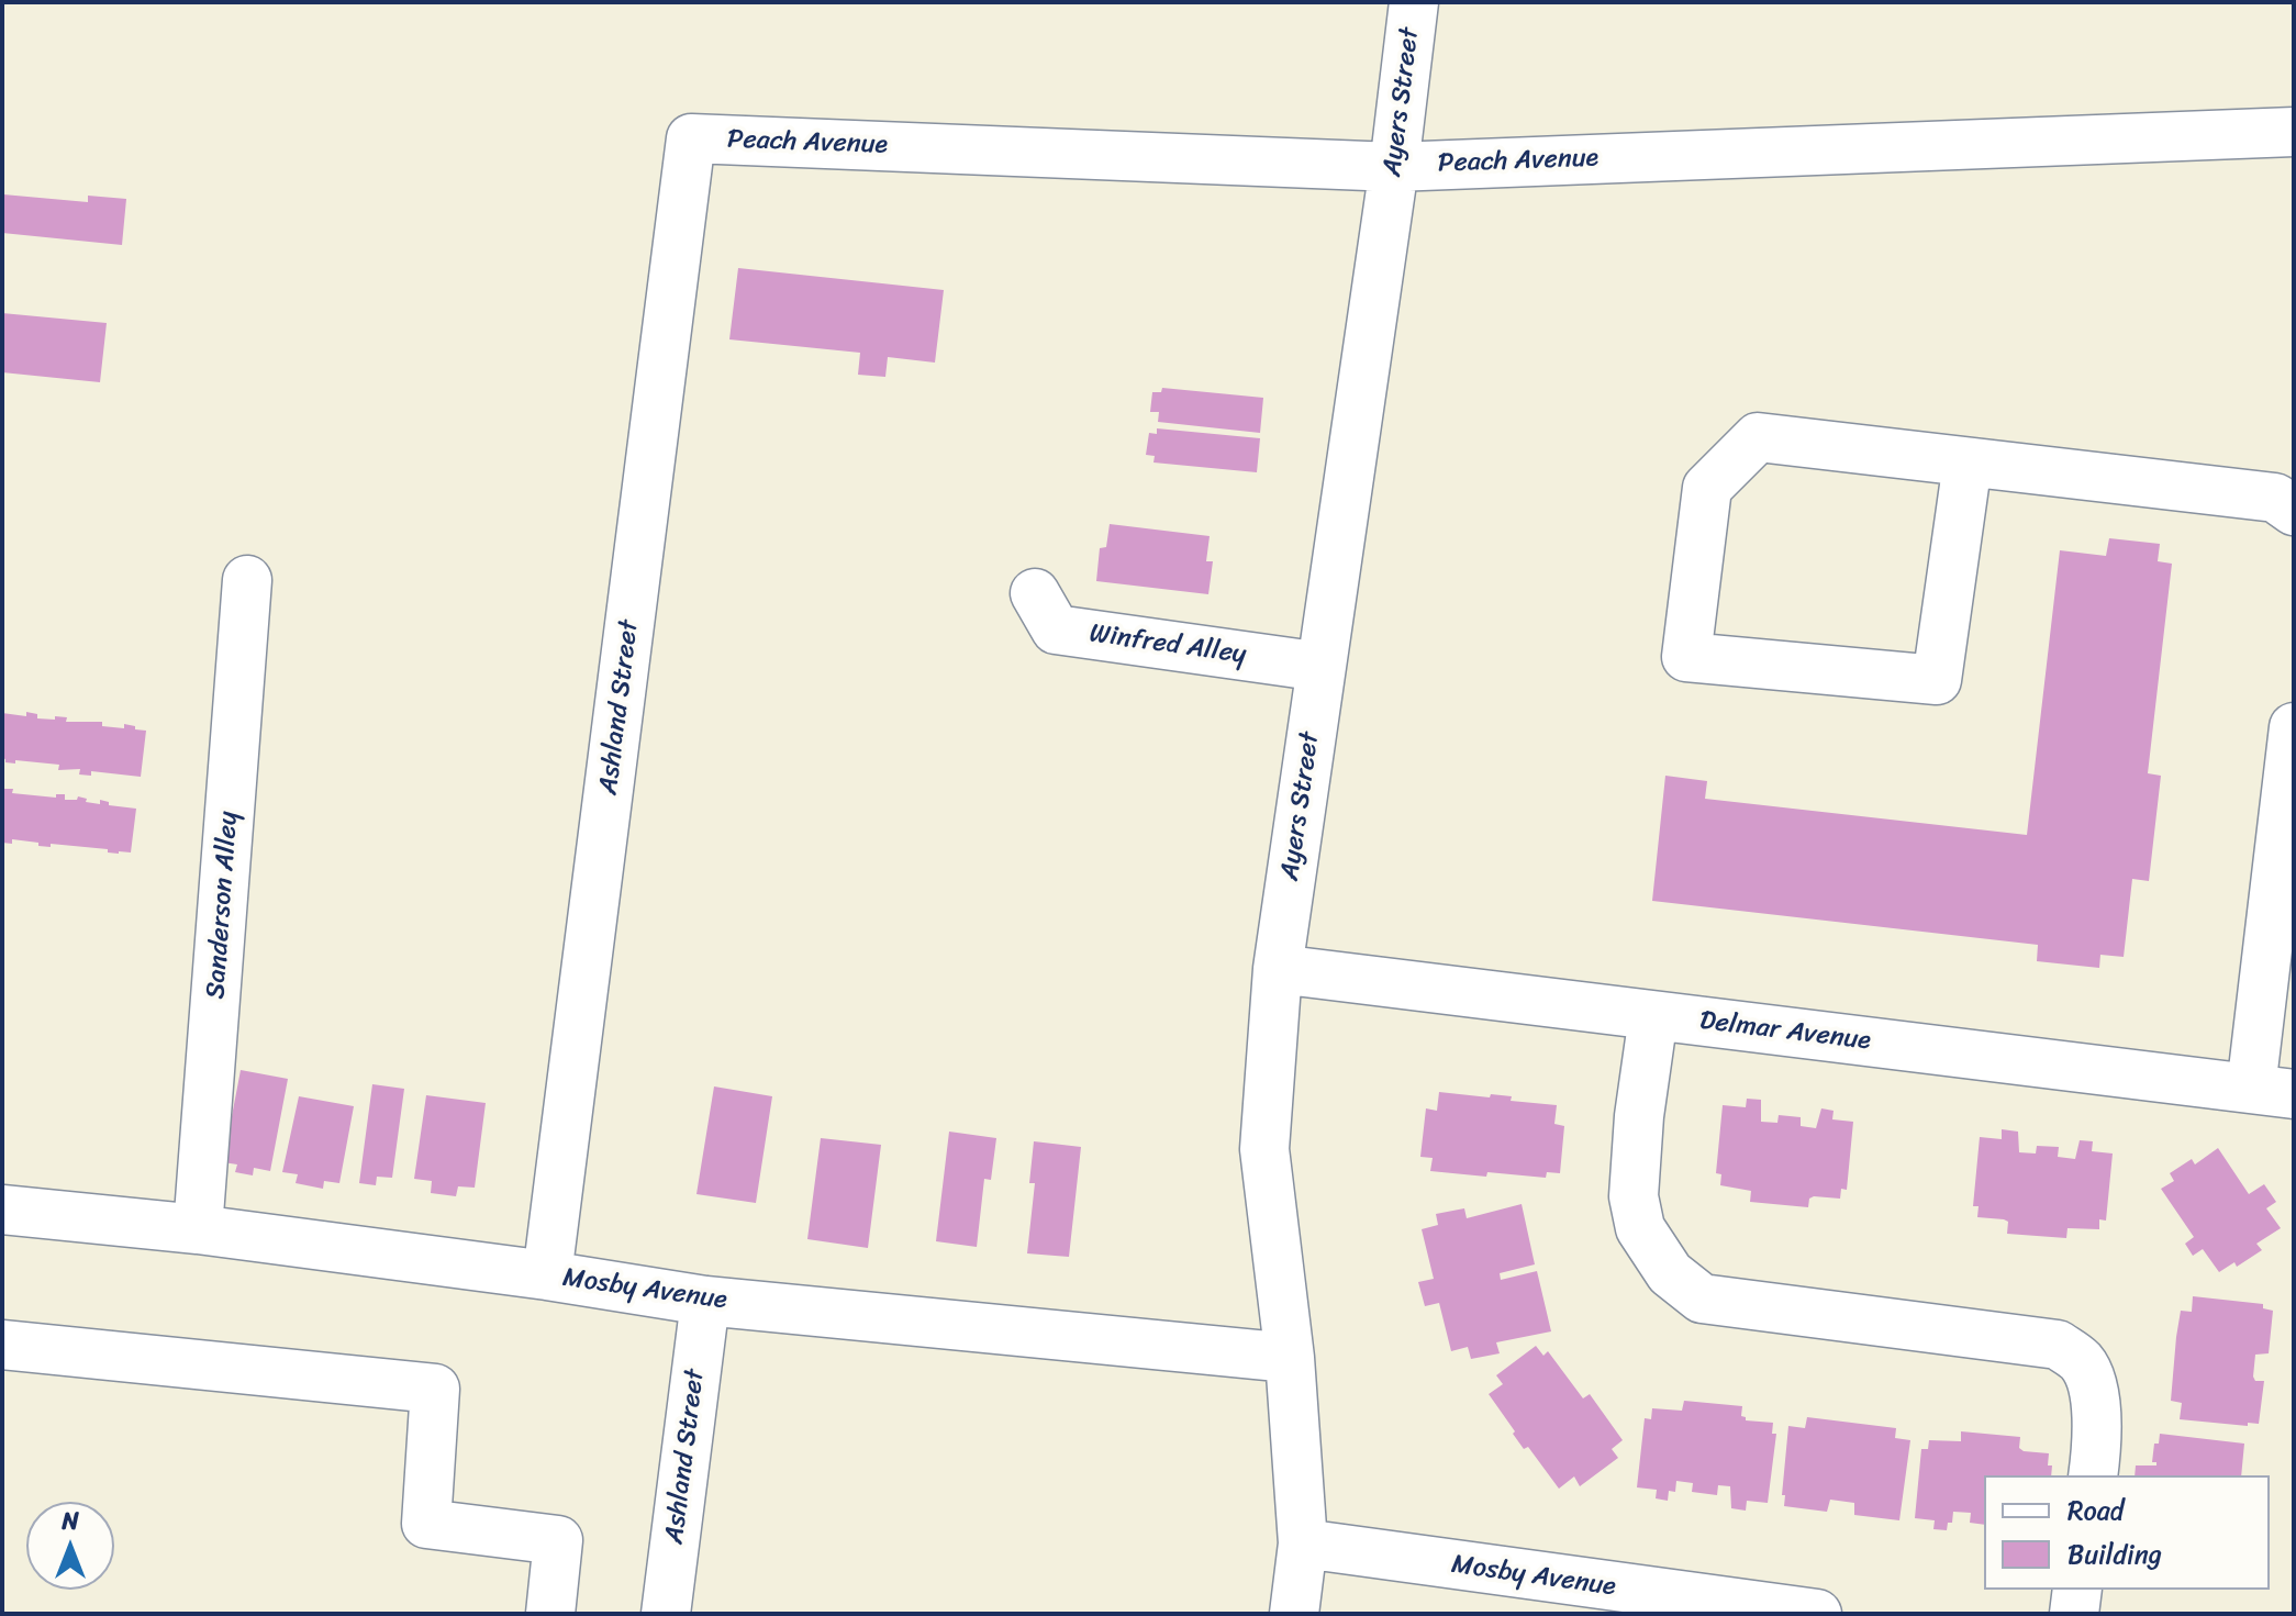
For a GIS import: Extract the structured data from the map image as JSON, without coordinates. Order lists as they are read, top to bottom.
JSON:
{
  "streets": {
    "street": [
      "Ayers Street",
      "Peach Avenue",
      "Winfred Alley",
      "Ashland Street",
      "Sanderson Alley",
      "Delmar Avenue",
      "Mosby Avenue"
    ]
  },
  "crossings": [
    ["Ayers Street", "Peach Avenue"],
    ["Ayers Street", "Winfred Alley"],
    ["Ayers Street", "Delmar Avenue"],
    ["Ayers Street", "Mosby Avenue"],
    ["Peach Avenue", "Ashland Street"],
    ["Ashland Street", "Mosby Avenue"],
    ["Sanderson Alley", "Mosby Avenue"]
  ],
  "legend": ["Road", "Building"],
  "north": "top"
}
